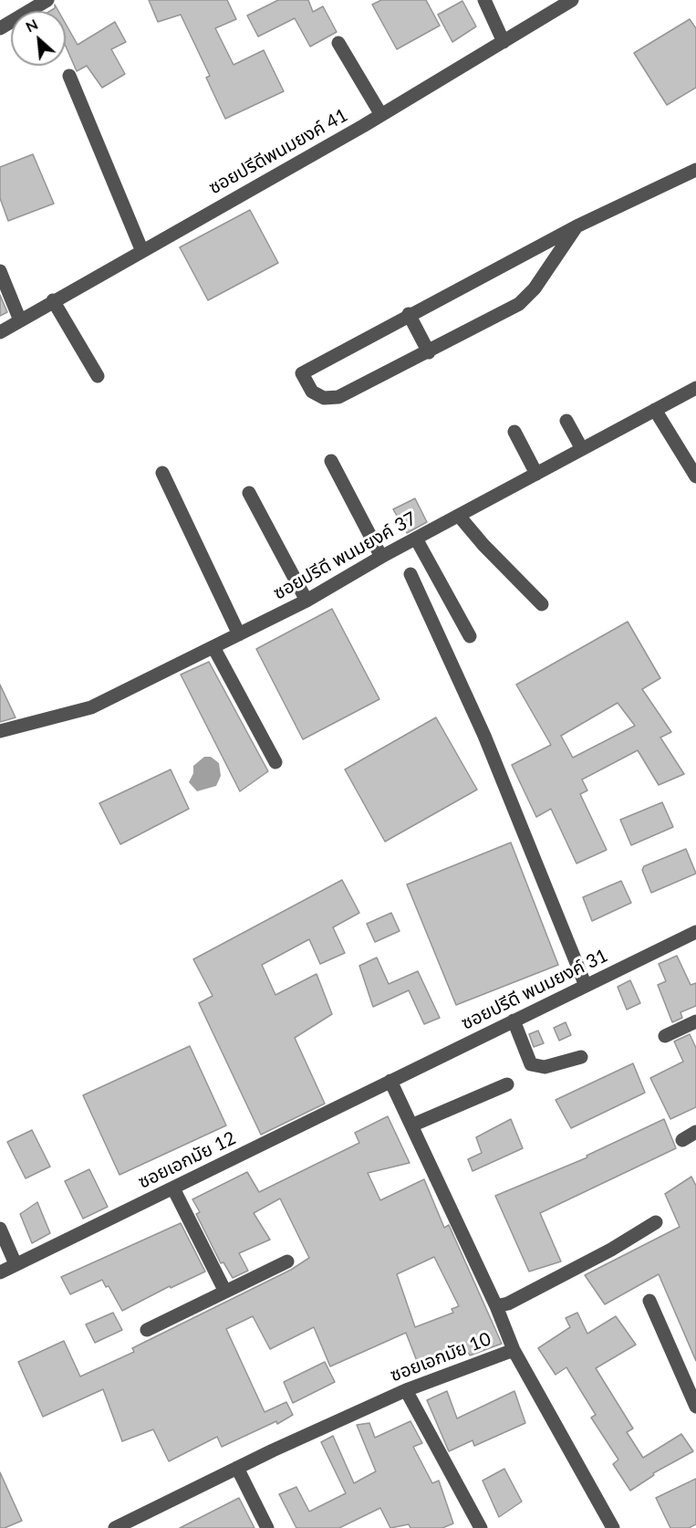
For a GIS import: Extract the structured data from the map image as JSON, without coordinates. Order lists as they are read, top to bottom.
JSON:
{
  "streets": {
    "street": [
      "ซอยปรีดีพนมยงค์ 41",
      "ซอยปรีดี พนมยงค์ 37",
      "ซอยปรีดี พนมยงค์ 31",
      "ซอยเอกมัย 12",
      "ซอยเอกมัย 10"
    ]
  },
  "crossings": [
    ["ซอยปรีดี พนมยงค์ 31", "ซอยเอกมัย 12"],
    ["ซอยปรีดี พนมยงค์ 31", "ซอยเอกมัย 10"],
    ["ซอยเอกมัย 12", "ซอยเอกมัย 10"]
  ],
  "north": "top left"
}
